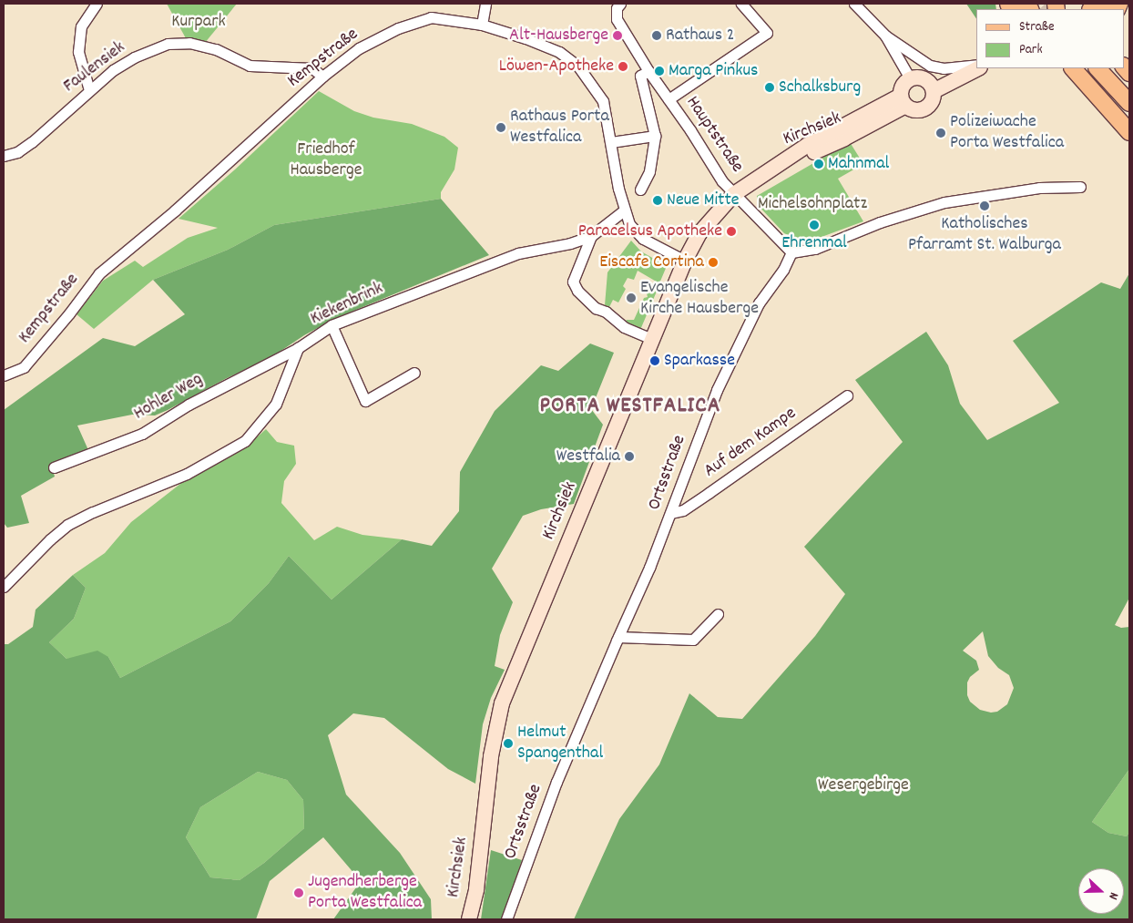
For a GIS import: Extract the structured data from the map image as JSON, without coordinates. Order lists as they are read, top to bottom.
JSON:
{
  "streets": {
    "main road": ["Kirchsiek"],
    "street": [
      "Kempstraße",
      "Faulensiek",
      "Hauptstraße",
      "Kiekenbrink",
      "Hohler Weg",
      "Auf dem Kampe",
      "Ortsstraße"
    ]
  },
  "crossings": [
    ["Kempstraße", "Faulensiek"],
    ["Kempstraße", "Kirchsiek"],
    ["Kempstraße", "Kiekenbrink"],
    ["Kirchsiek", "Hauptstraße"],
    ["Hauptstraße", "Ortsstraße"],
    ["Kiekenbrink", "Hohler Weg"],
    ["Auf dem Kampe", "Ortsstraße"]
  ],
  "districts": ["PORTA WESTFALICA"],
  "parks": [
    "Kurpark",
    "Friedhof Hausberge",
    "Michelsohnplatz",
    "Wesergebirge"
  ],
  "places": [
    "Alt-Hausberge",
    "Rathaus 2",
    "Löwen-Apotheke",
    "Marga Pinkus",
    "Schalksburg",
    "Rathaus Porta Westfalica",
    "Polizeiwache Porta Westfalica",
    "Mahnmal",
    "Neue Mitte",
    "Katholisches Pfarramt St. Walburga",
    "Ehrenmal",
    "Paracelsus Apotheke",
    "Eiscafe Cortina",
    "Evangelische Kirche Hausberge",
    "Sparkasse",
    "Westfalia",
    "Helmut Spangenthal",
    "Jugendherberge Porta Westfalica"
  ],
  "legend": ["Straße", "Park"],
  "north": "right"
}
